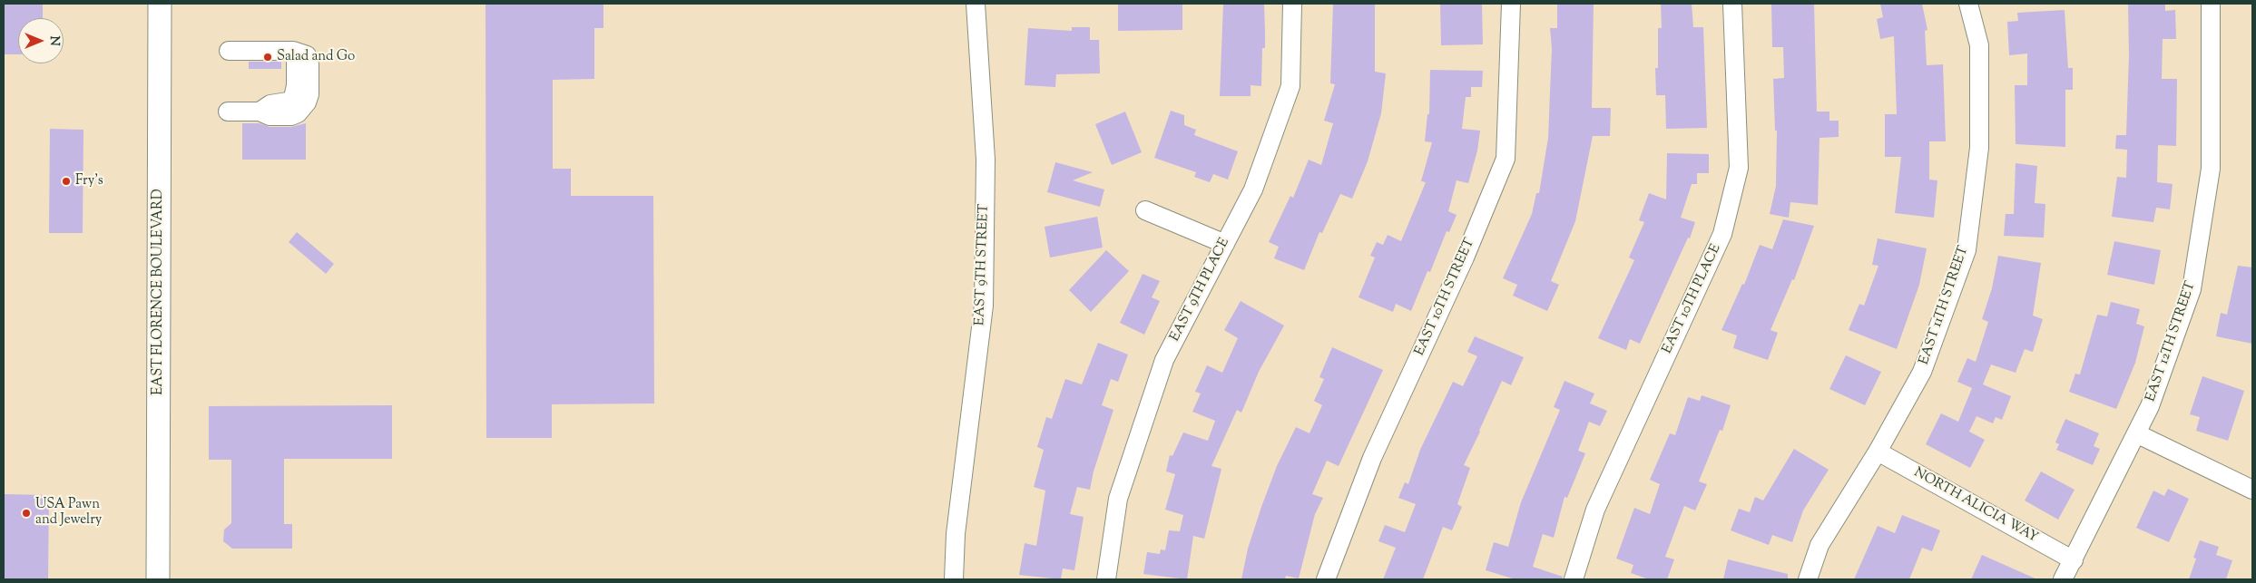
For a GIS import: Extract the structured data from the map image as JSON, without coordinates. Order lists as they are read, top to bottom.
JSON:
{
  "streets": {
    "main road": ["EAST FLORENCE BOULEVARD"],
    "street": [
      "EAST 9TH STREET",
      "EAST 9TH PLACE",
      "EAST 10TH STREET",
      "EAST 10TH PLACE",
      "EAST 11TH STREET",
      "EAST 12TH STREET",
      "NORTH ALICIA WAY"
    ]
  },
  "crossings": [
    ["EAST 11TH STREET", "NORTH ALICIA WAY"],
    ["EAST 12TH STREET", "NORTH ALICIA WAY"]
  ],
  "places": ["Salad and Go", "Fry's", "USA Pawn and Jewelry"],
  "north": "right"
}
